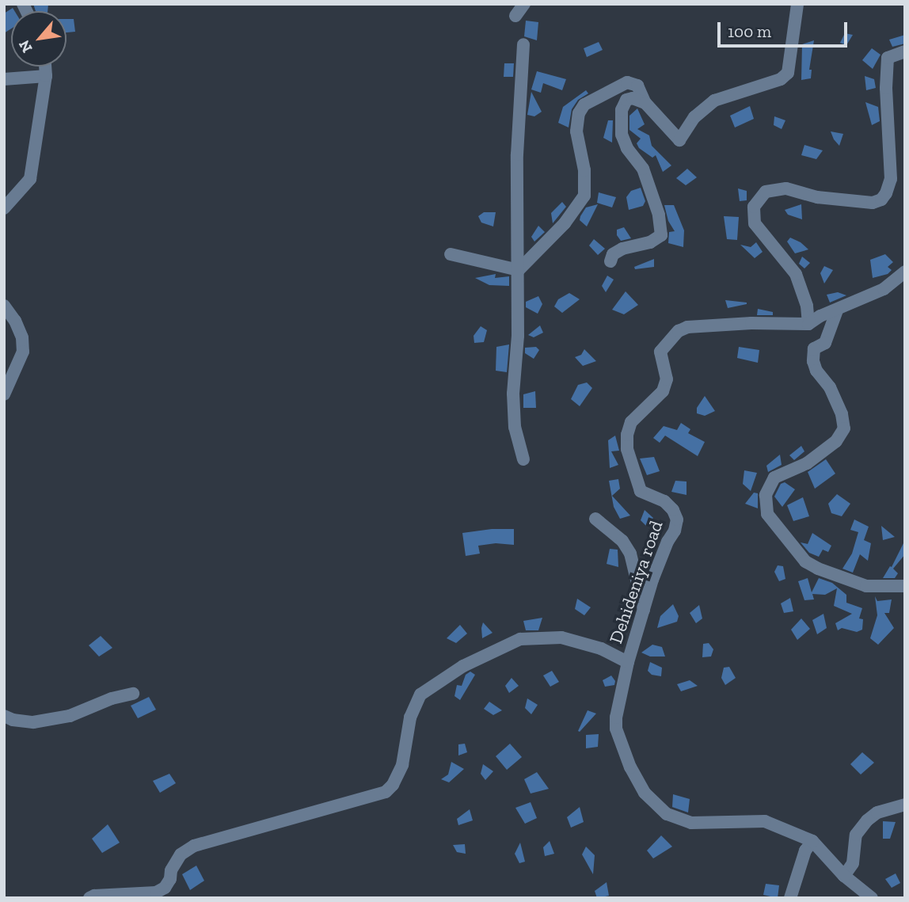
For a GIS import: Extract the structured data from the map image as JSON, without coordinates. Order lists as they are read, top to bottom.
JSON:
{
  "streets": {
    "street": ["Dehideniya road"]
  },
  "scale_bar": "100 m",
  "north": "bottom left"
}
